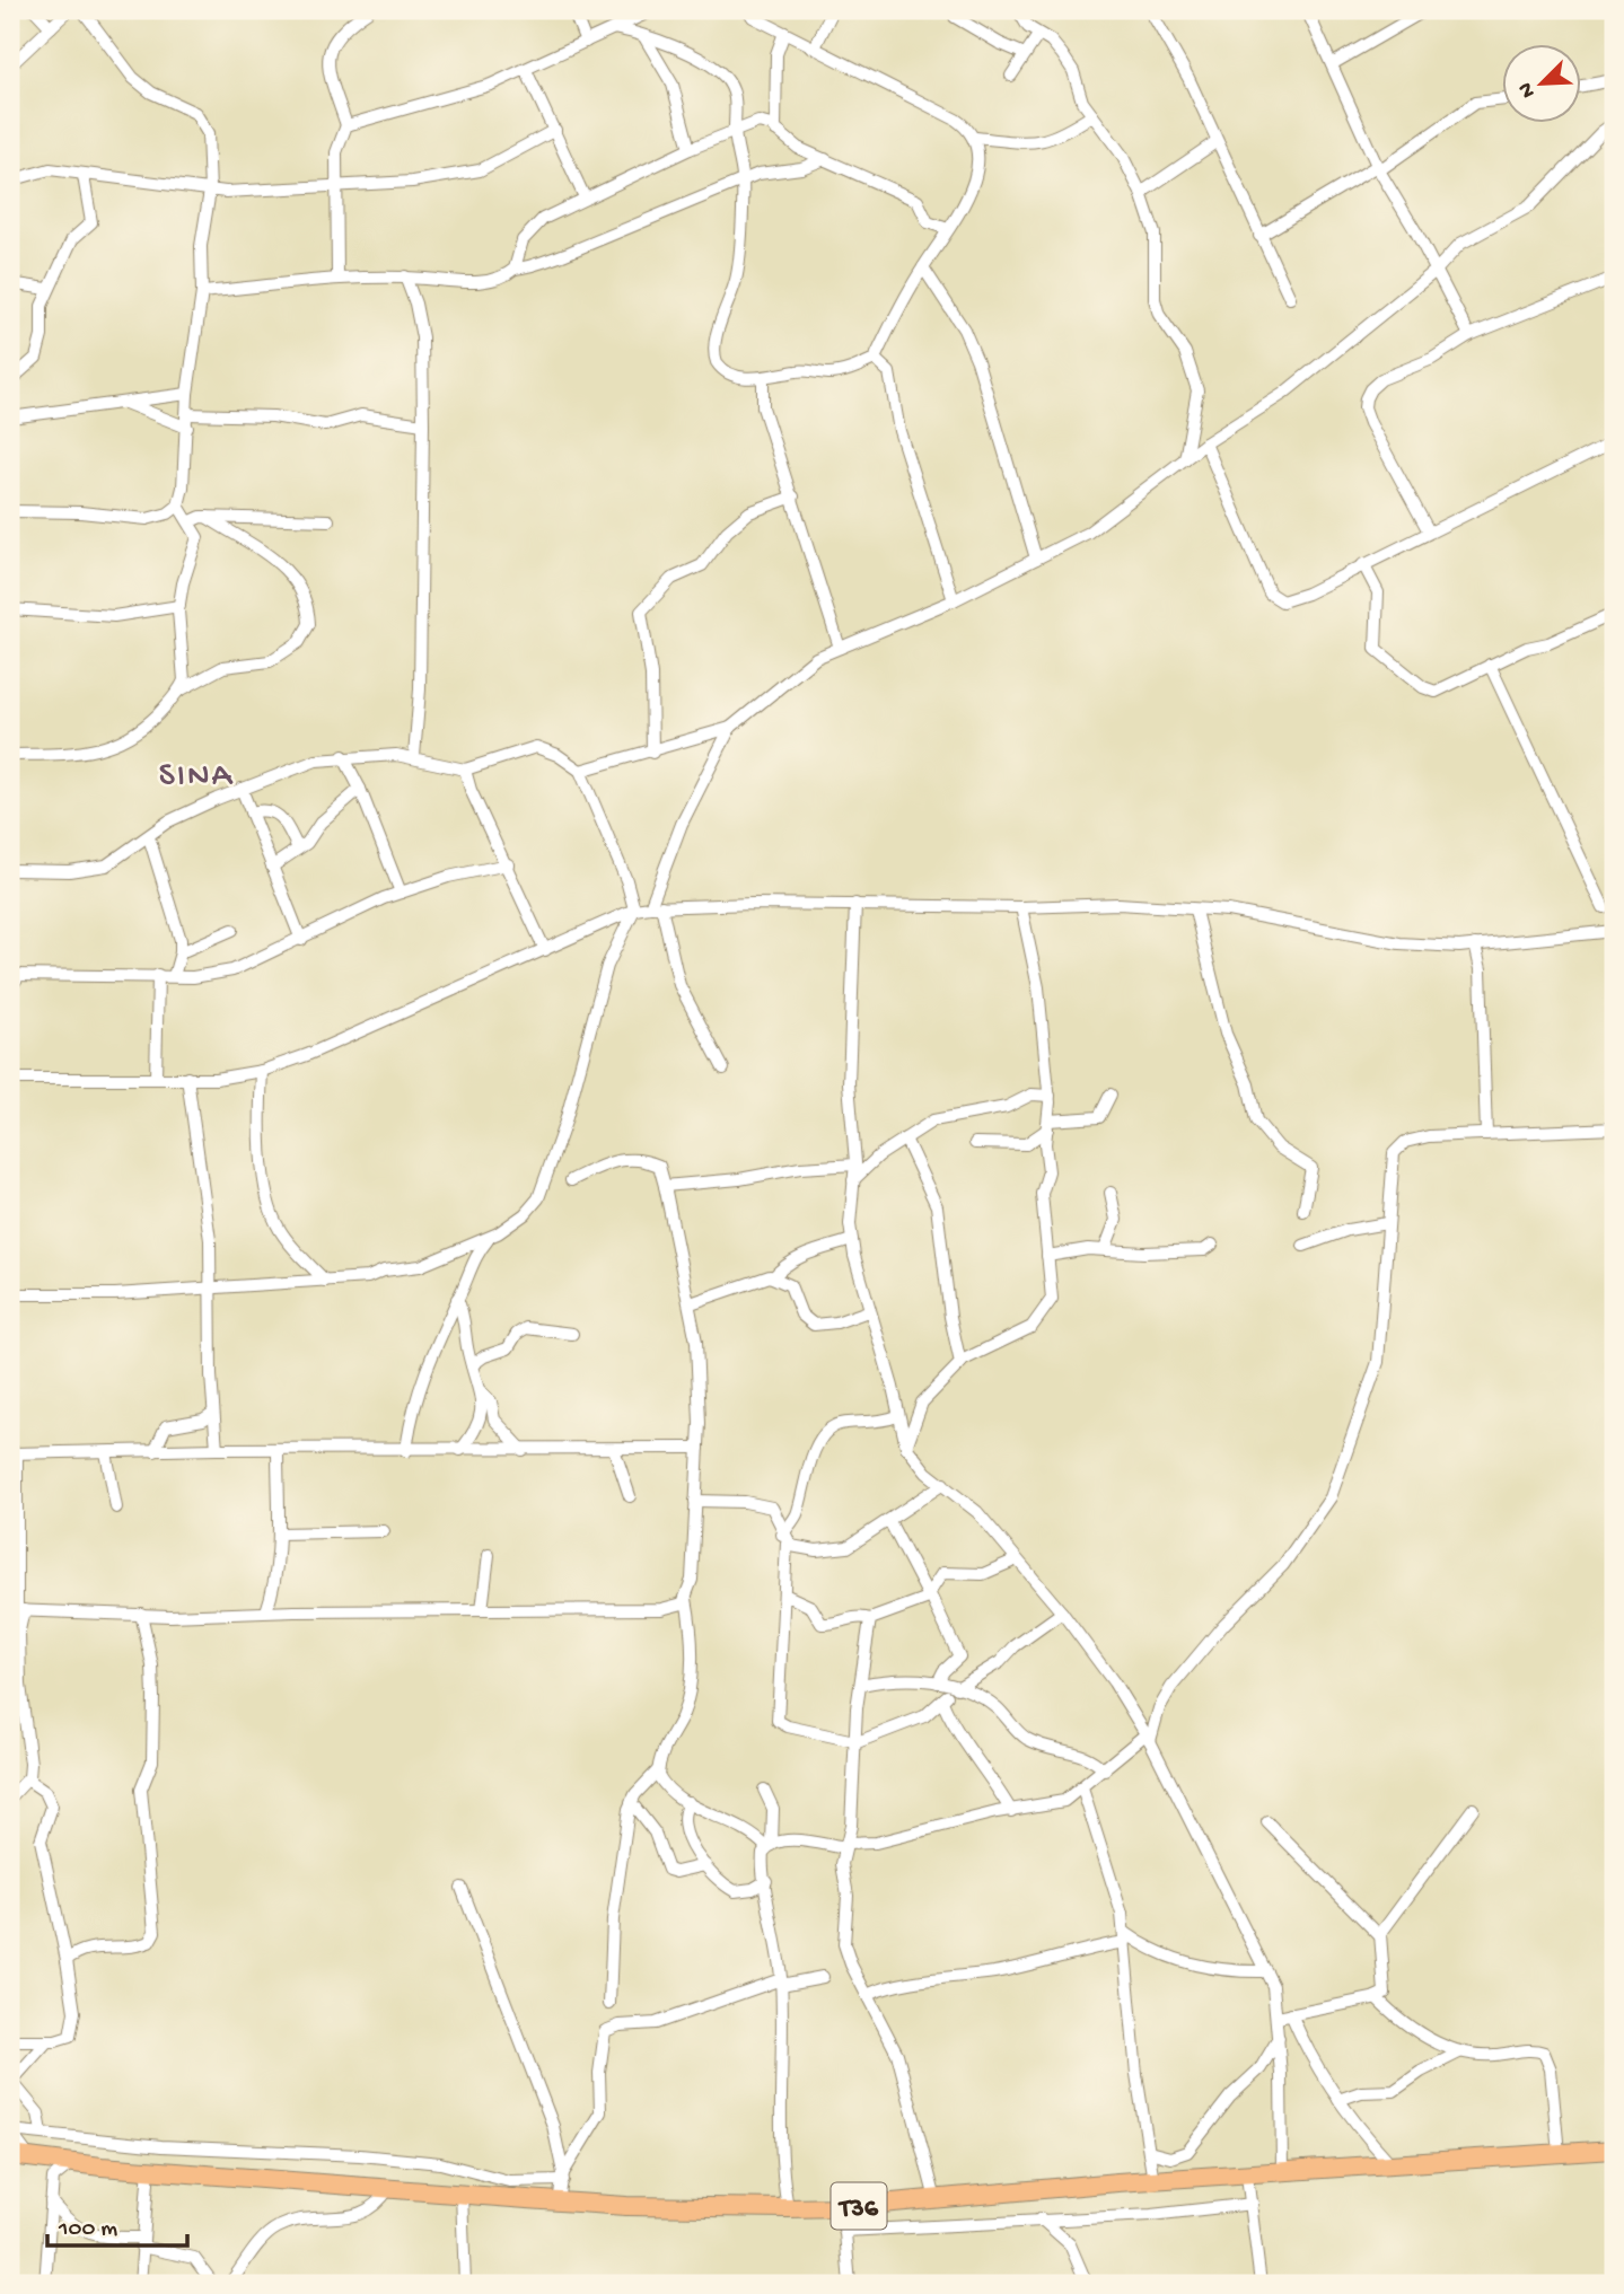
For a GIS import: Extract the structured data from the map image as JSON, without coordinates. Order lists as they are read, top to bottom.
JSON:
{
  "streets": {
    "highway": ["T36"]
  },
  "districts": ["SINA"],
  "scale_bar": "100 m",
  "north": "bottom left"
}
